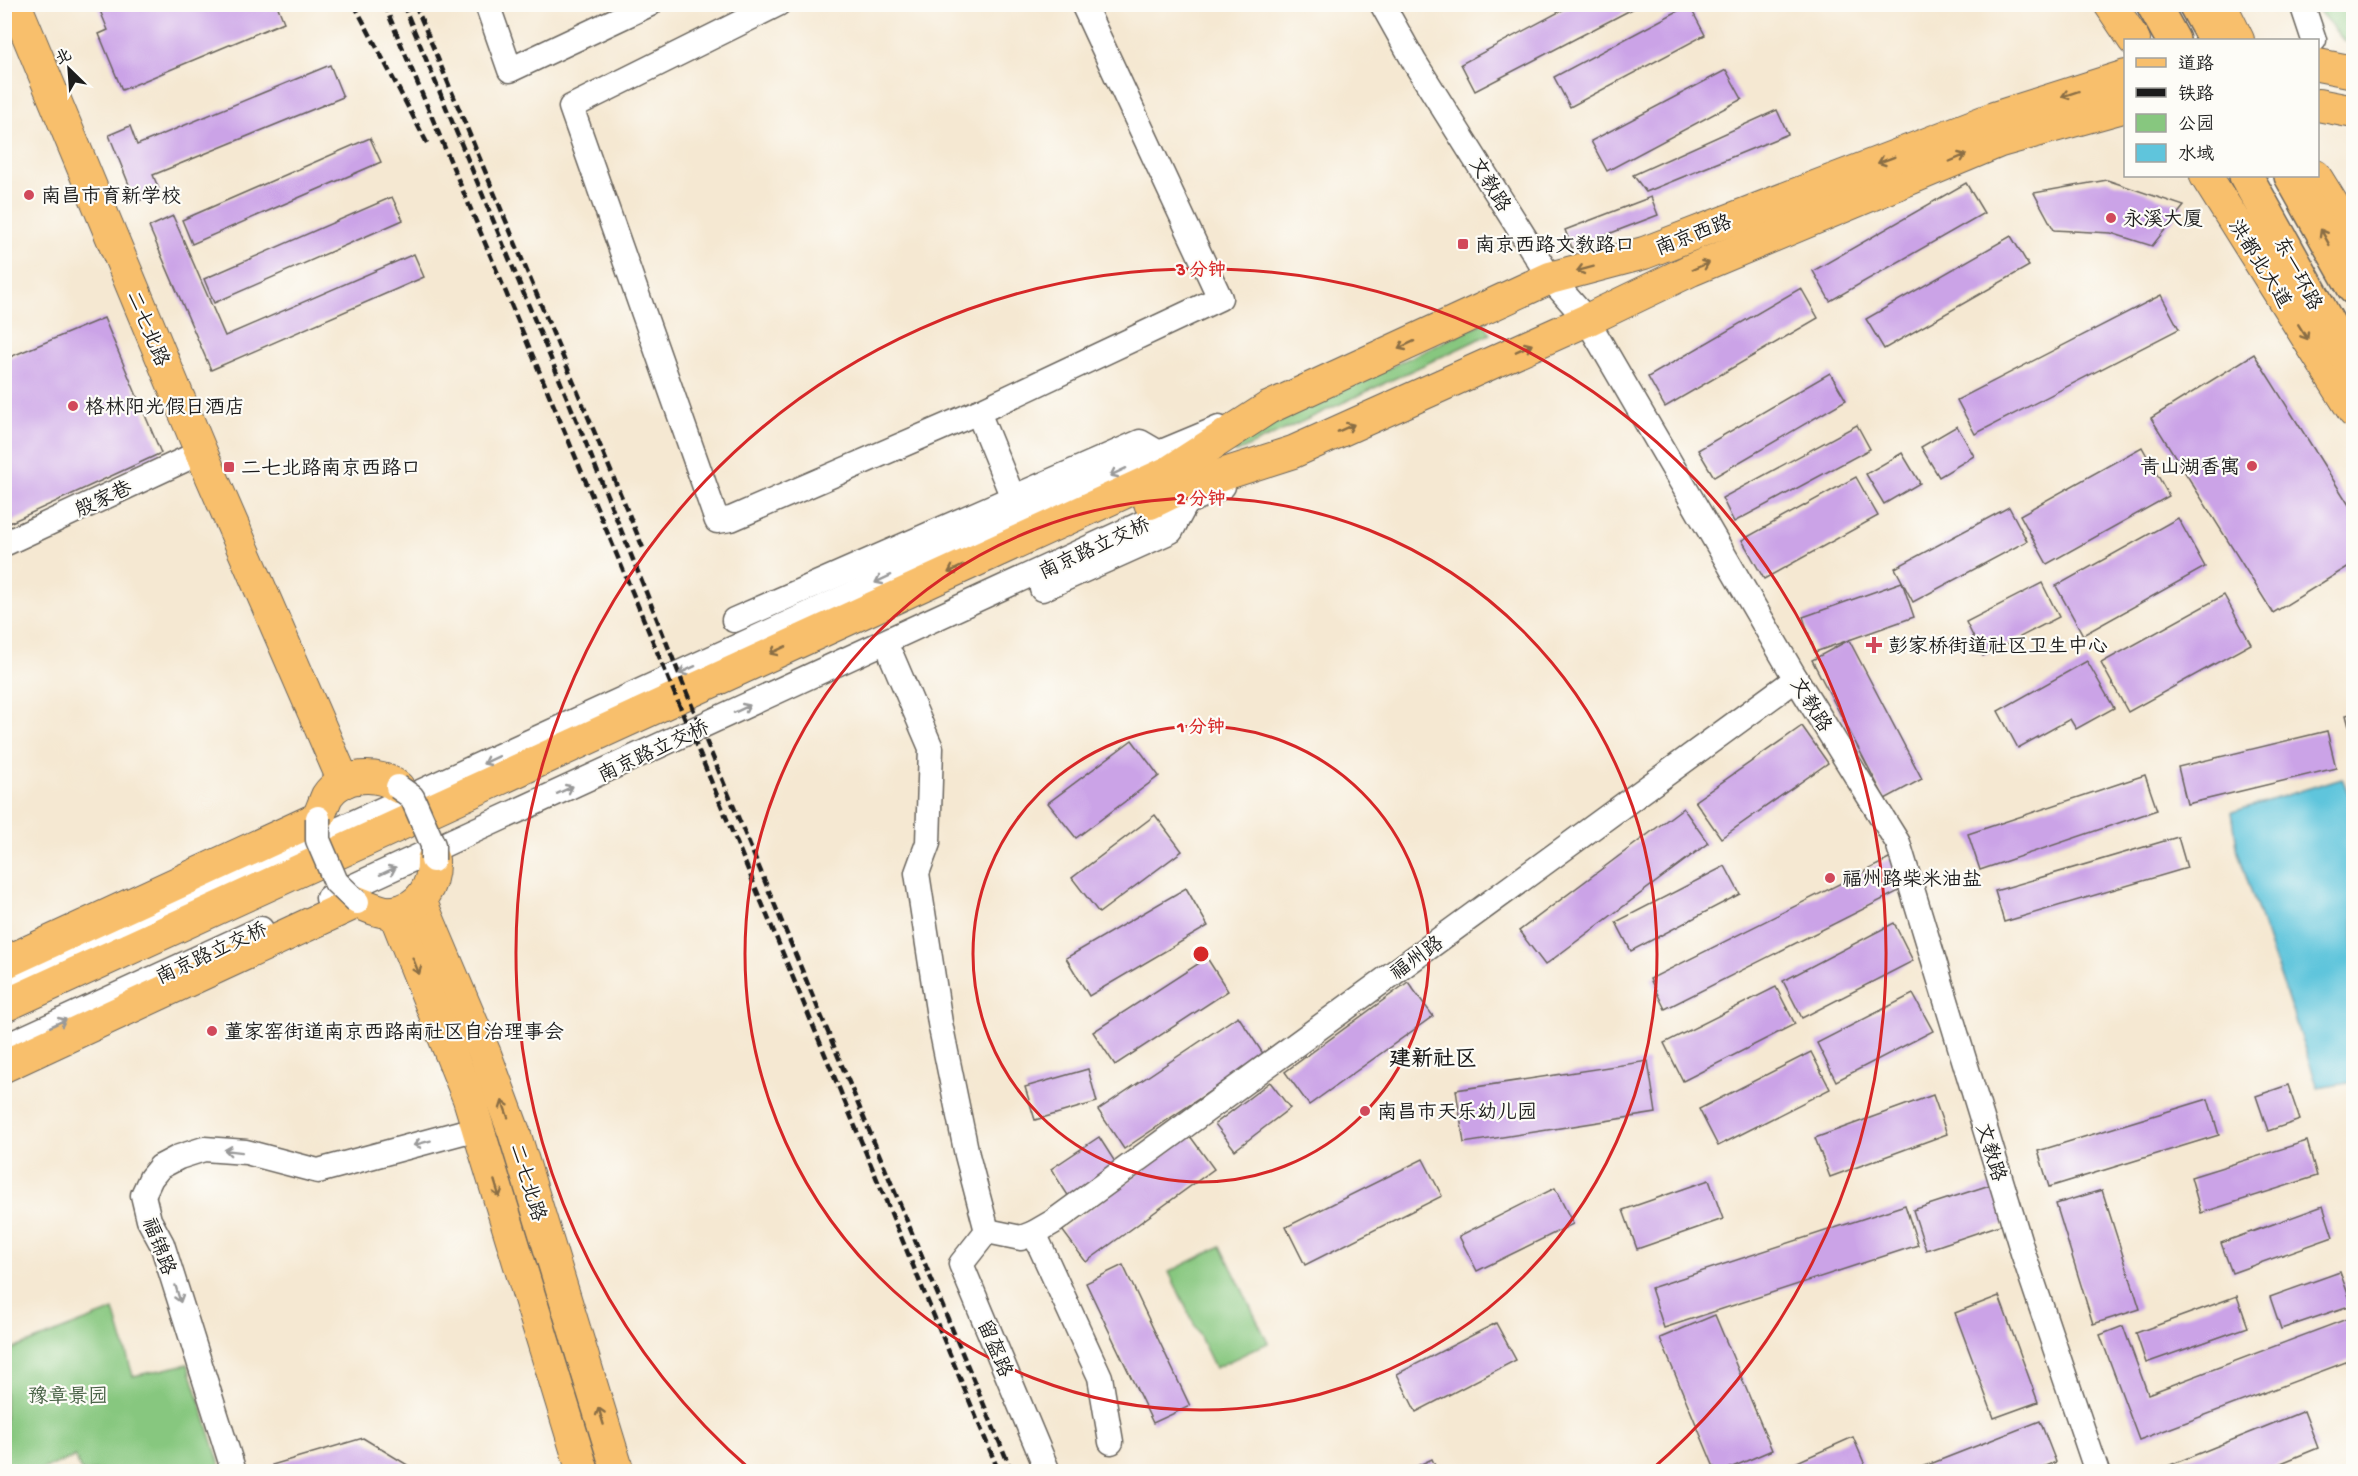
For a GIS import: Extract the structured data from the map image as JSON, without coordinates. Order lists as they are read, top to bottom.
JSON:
{
  "streets": {
    "highway": ["东一环路"],
    "main road": [
      "南京西路",
      "洪都北大道",
      "二七北路",
      "南京路立交桥"
    ],
    "street": [
      "文教路",
      "殷家巷",
      "福州路",
      "福锦路",
      "留盔路"
    ]
  },
  "crossings": [
    ["文教路", "南京西路"],
    ["文教路", "福州路"],
    ["南京西路", "南京路立交桥"],
    ["二七北路", "殷家巷"],
    ["二七北路", "福锦路"]
  ],
  "districts": ["建新社区"],
  "parks": ["豫章景园"],
  "places": {
    "other": [
      "南昌市育新学校",
      "永溪大厦",
      "格林阳光假日酒店",
      "青山湖香寓",
      "福州路柴米油盐",
      "董家窑街道南京西路南社区自治理事会",
      "南昌市天乐幼儿园"
    ],
    "transit": ["南京西路文教路口", "二七北路南京西路口"],
    "health": ["彭家桥街道社区卫生中心"]
  },
  "legend": [
    "道路",
    "铁路",
    "公园",
    "水域"
  ],
  "north": "top left",
  "rings": ["3 分钟", "2 分钟", "1 分钟"]
}
